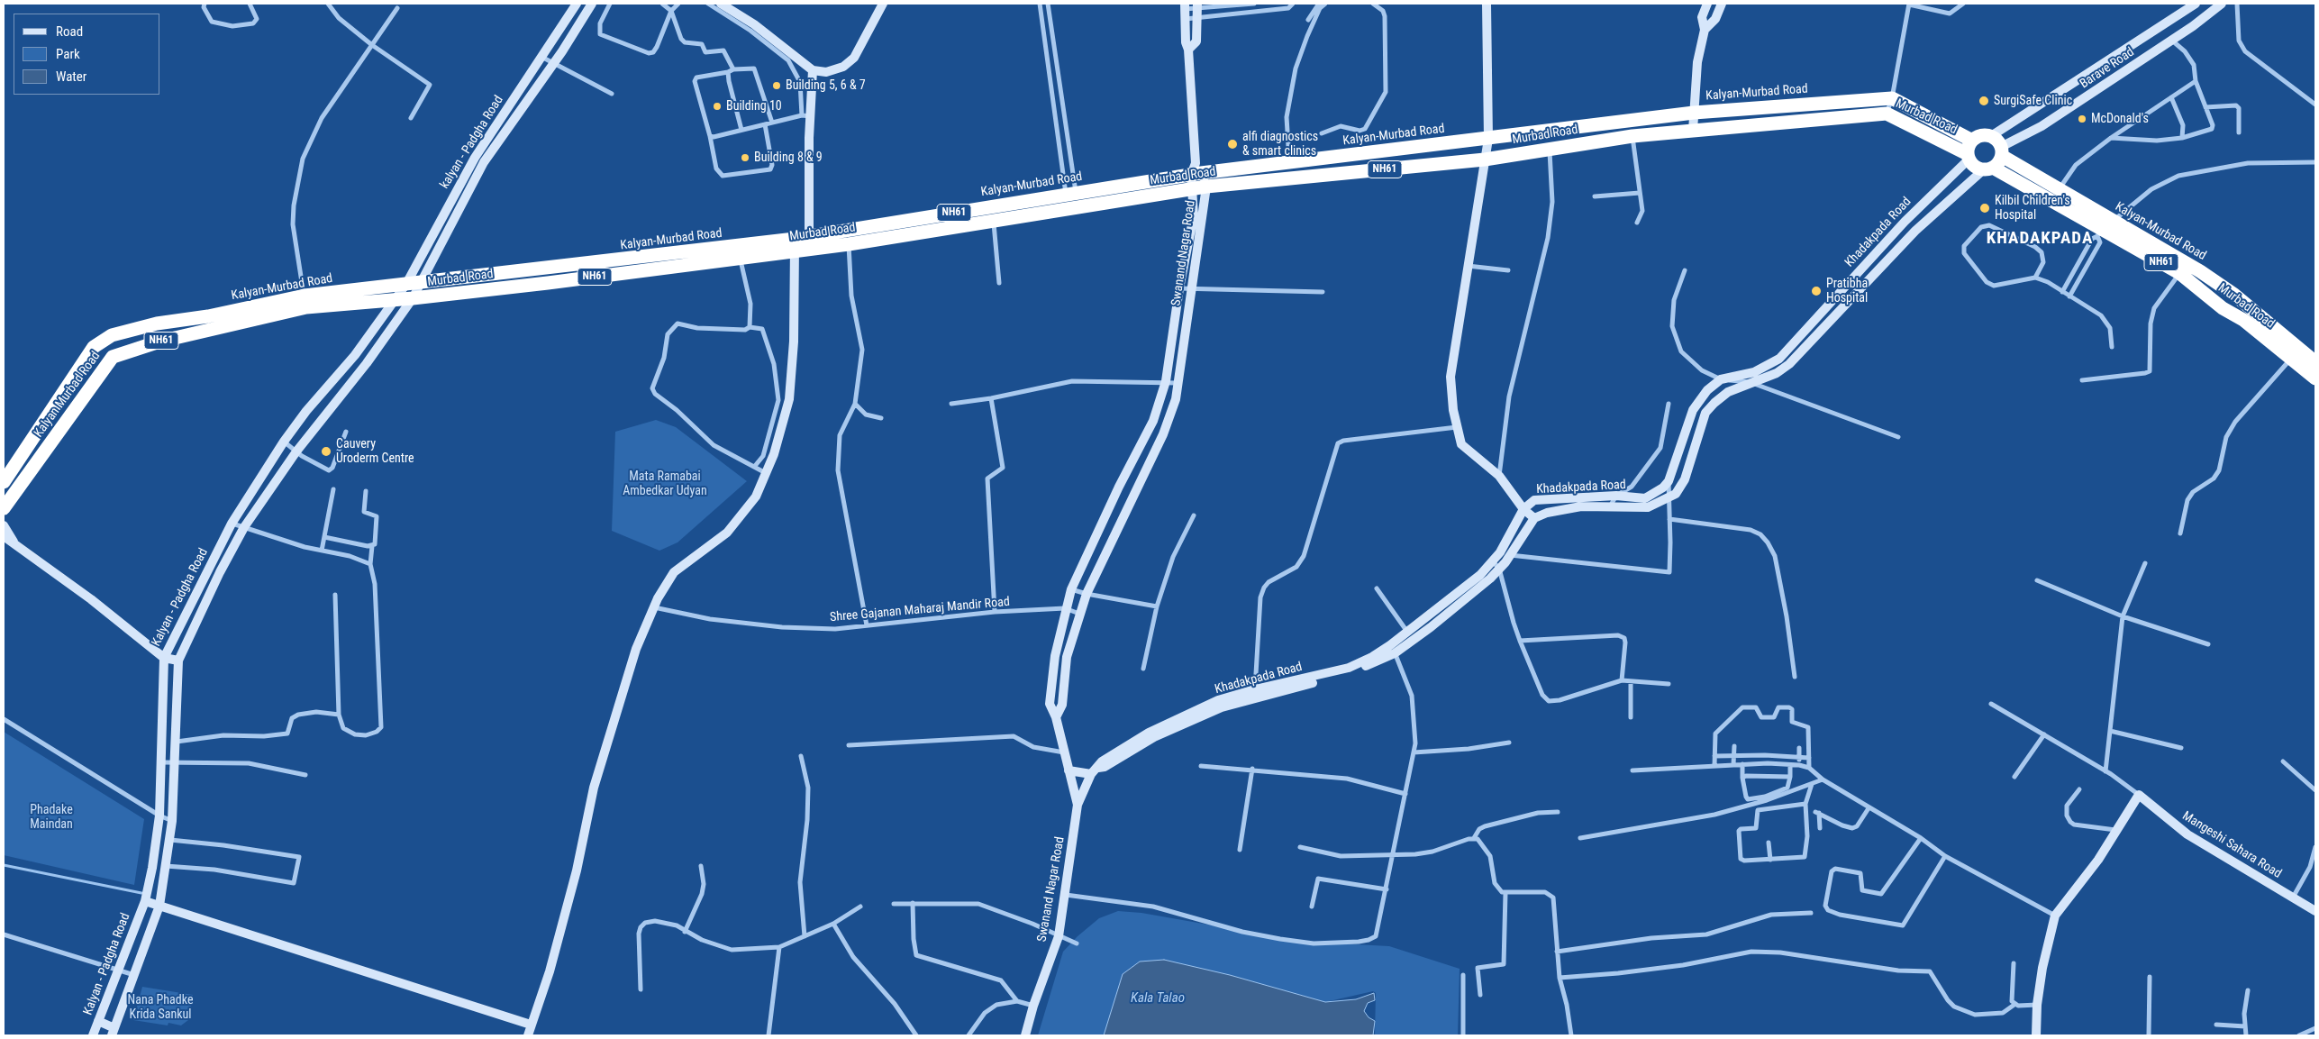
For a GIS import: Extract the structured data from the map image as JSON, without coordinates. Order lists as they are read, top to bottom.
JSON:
{
  "streets": {
    "highway": [
      "Kalyan-Murbad Road",
      "Murbad Road",
      "NH61",
      "Kalyan Murbad Road"
    ],
    "street": [
      "Barave Road",
      "kalyan - Padgha Road",
      "Khadakpada Road",
      "Swanand Nagar Road",
      "Kalyan - Padgha Road",
      "Shree Gajanan Maharaj Mandir Road",
      "Mangeshi Sahara Road"
    ]
  },
  "crossings": [
    ["Barave Road", "Kalyan-Murbad Road"],
    ["Barave Road", "Murbad Road"],
    ["Barave Road", "NH61"],
    ["Barave Road", "Khadakpada Road"],
    ["Kalyan-Murbad Road", "Murbad Road"],
    ["Kalyan-Murbad Road", "kalyan - Padgha Road"],
    ["Kalyan-Murbad Road", "NH61"],
    ["Kalyan-Murbad Road", "Khadakpada Road"],
    ["Kalyan-Murbad Road", "Swanand Nagar Road"],
    ["Kalyan-Murbad Road", "Kalyan Murbad Road"],
    ["Kalyan-Murbad Road", "Kalyan - Padgha Road"],
    ["Murbad Road", "kalyan - Padgha Road"],
    ["Murbad Road", "NH61"],
    ["Murbad Road", "Khadakpada Road"],
    ["Murbad Road", "Swanand Nagar Road"],
    ["Murbad Road", "Kalyan Murbad Road"],
    ["Murbad Road", "Kalyan - Padgha Road"],
    ["kalyan - Padgha Road", "Kalyan Murbad Road"],
    ["kalyan - Padgha Road", "Kalyan - Padgha Road"],
    ["NH61", "Khadakpada Road"],
    ["Swanand Nagar Road", "Shree Gajanan Maharaj Mandir Road"],
    ["Kalyan Murbad Road", "Kalyan - Padgha Road"]
  ],
  "districts": ["KHADAKPADA"],
  "water": ["Kala Talao"],
  "parks": ["Mata Ramabai Ambedkar Udyan", "Phadake Maindan", "Nana Phadke Krida Sankul"],
  "places": [
    "Building 5, 6 & 7",
    "SurgiSafe Clinic",
    "Building 10",
    "McDonald's",
    "alfi diagnostics & smart clinics",
    "Building 8 & 9",
    "Kilbil Children's Hospital",
    "Pratibha Hospital",
    "Cauvery Uroderm Centre"
  ],
  "legend": ["Road", "Park", "Water"]
}
